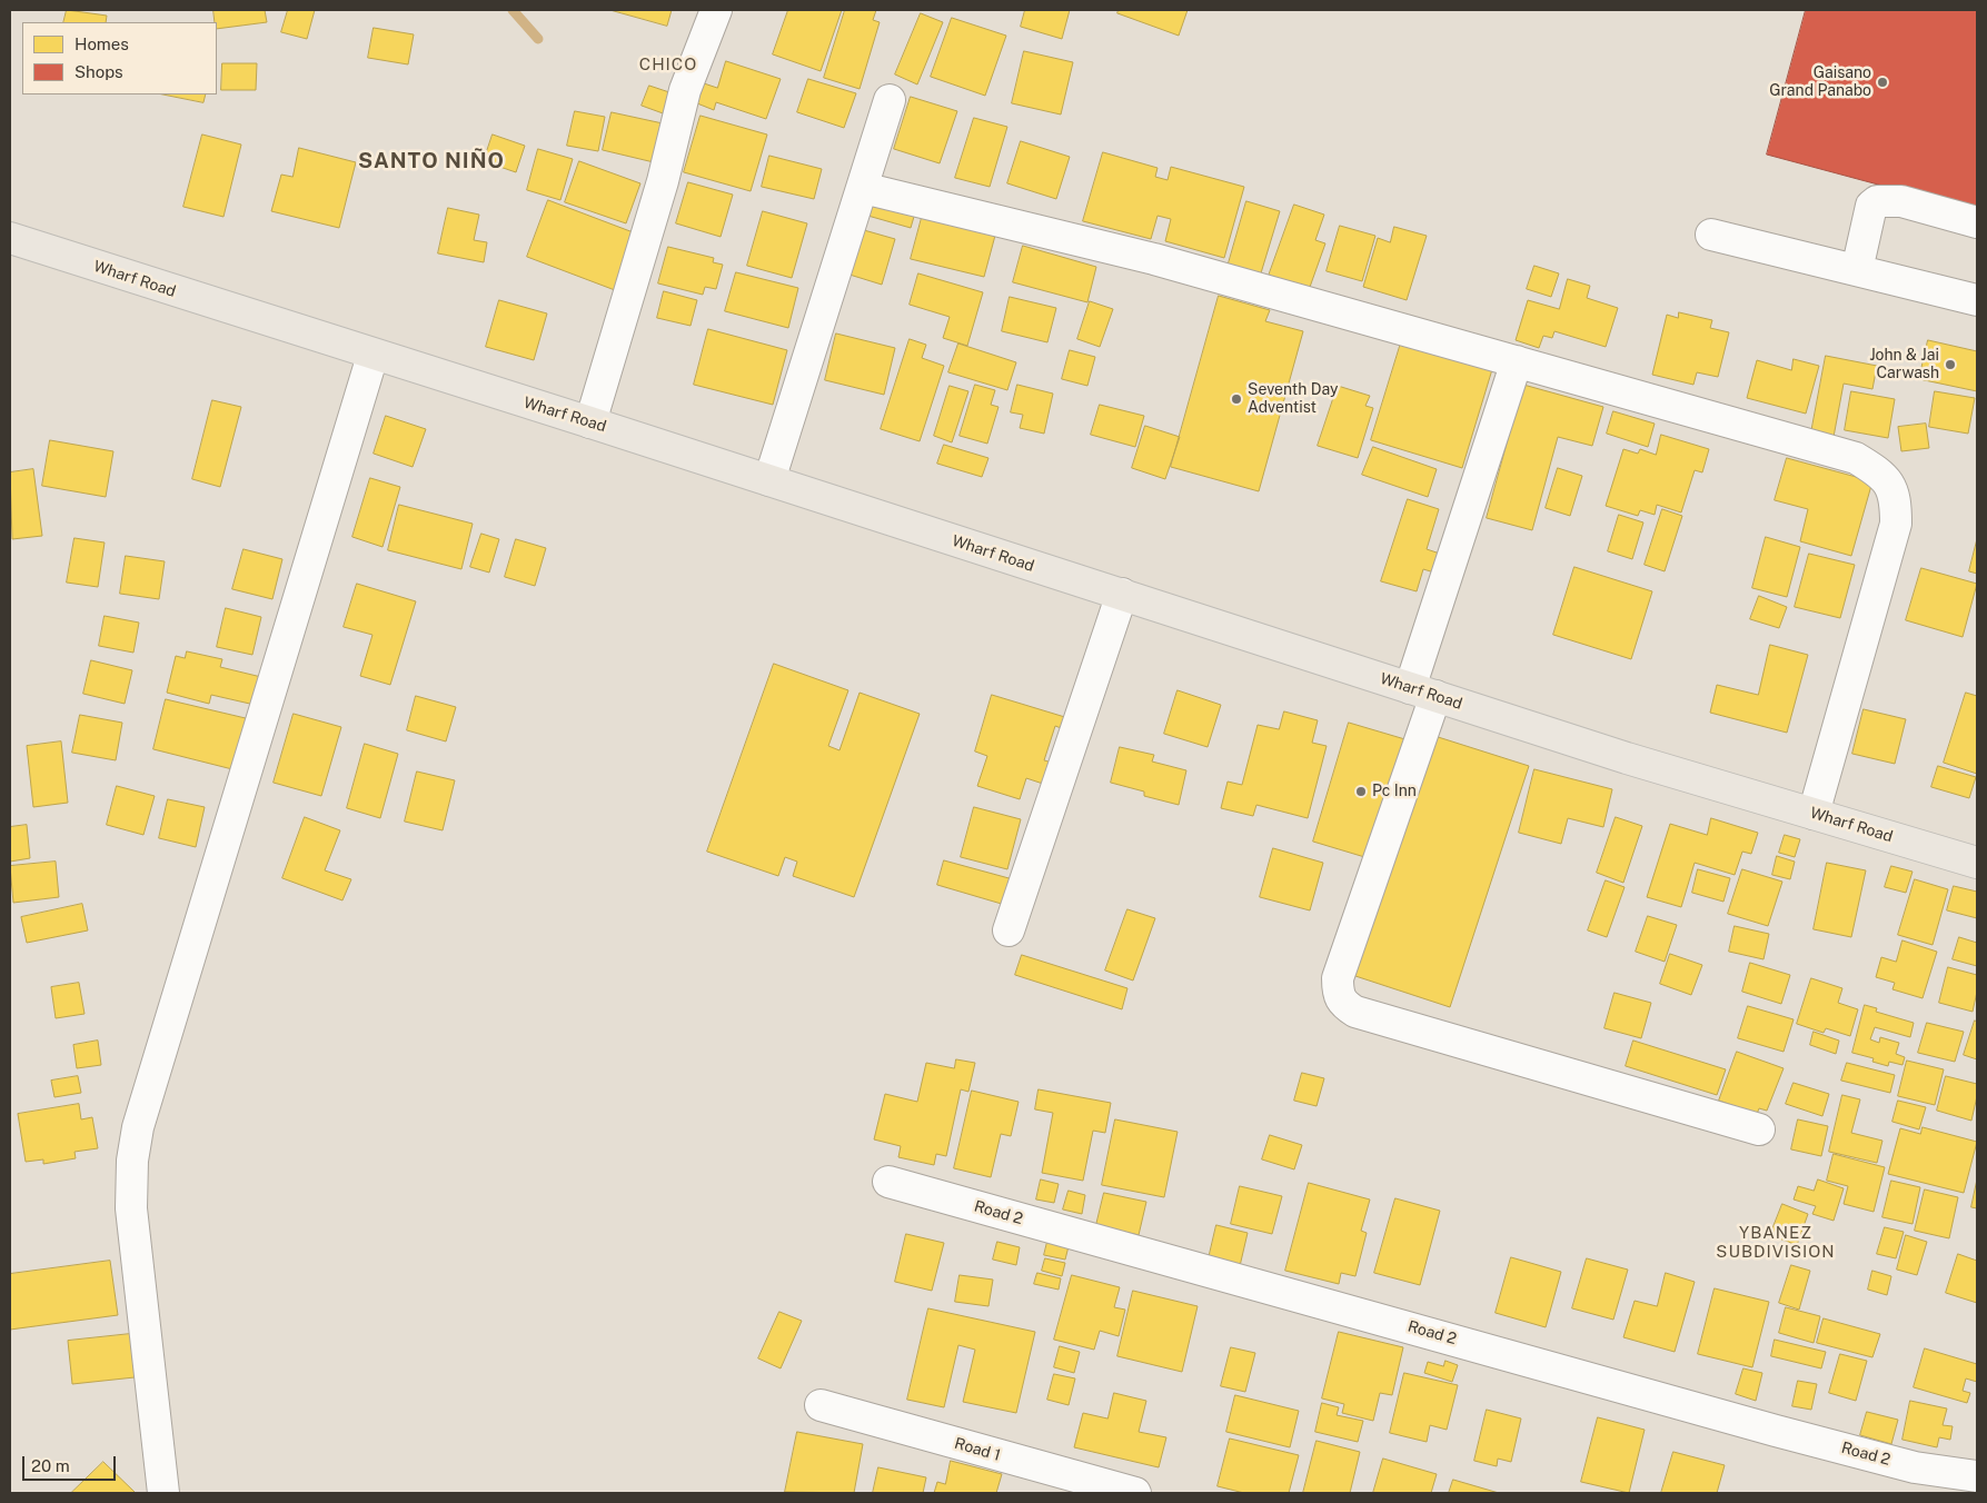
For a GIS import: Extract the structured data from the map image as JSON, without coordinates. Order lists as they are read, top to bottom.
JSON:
{
  "streets": {
    "main road": ["Wharf Road"],
    "street": ["Road 2", "Road 1"]
  },
  "districts": ["CHICO", "SANTO NIÑO", "YBANEZ SUBDIVISION"],
  "places": [
    "Gaisano Grand Panabo",
    "John & Jai Carwash",
    "Seventh Day Adventist",
    "Pc Inn"
  ],
  "legend": ["Homes", "Shops"],
  "scale_bar": "20 m"
}
